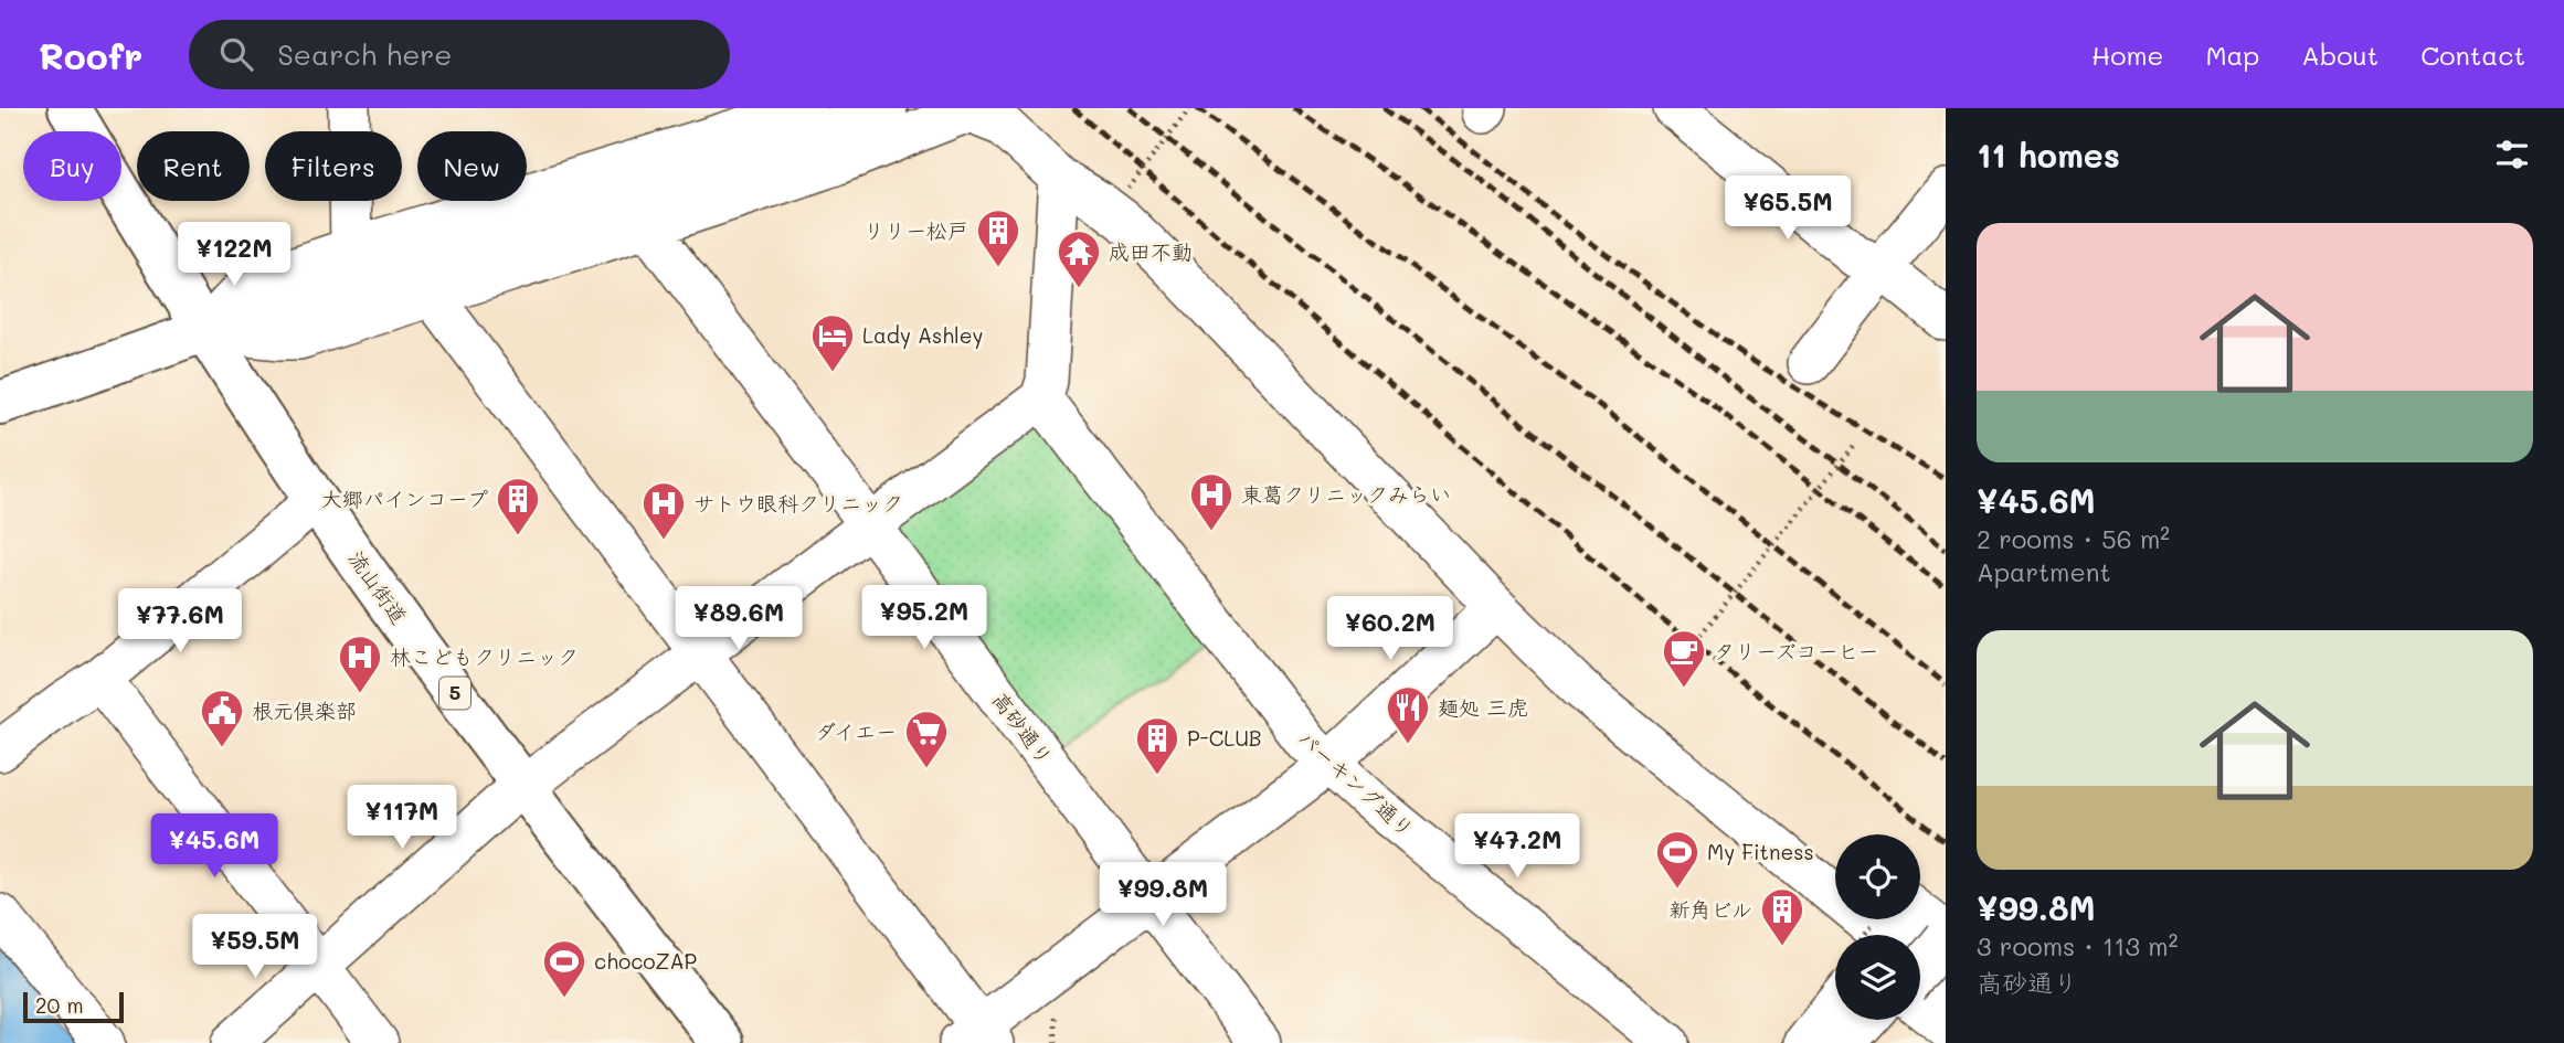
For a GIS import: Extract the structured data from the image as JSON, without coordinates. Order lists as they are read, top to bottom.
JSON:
{
  "streets": {
    "main road": ["流山街道", "5"],
    "street": ["高砂通り", "パーキング通り"]
  },
  "places": {
    "building": [
      "リリー松戸",
      "大郷パインコープ",
      "P-CLUB",
      "新角ビル"
    ],
    "temple": ["成田不動"],
    "hotel": ["Lady Ashley"],
    "hospital": ["東葛クリニックみらい", "サトウ眼科クリニック", "林こどもクリニック"],
    "cafe": ["タリーズコーヒー"],
    "restaurant": ["麺処 三虎"],
    "public building": ["根元倶楽部"],
    "supermarket": ["ダイエー"],
    "sports": ["My Fitness", "chocoZAP"]
  },
  "scale_bar": "20 m",
  "page": {
    "header": "Roofr",
    "search": "Search here",
    "nav": [
      "Home",
      "Map",
      "About",
      "Contact"
    ],
    "heading": "11 homes",
    "chip": [
      "Buy",
      "Rent",
      "Filters",
      "New"
    ],
    "price": [
      "¥65.5M",
      "¥122M",
      "¥95.2M",
      "¥89.6M",
      "¥77.6M",
      "¥60.2M",
      "¥117M",
      "¥45.6M",
      "¥47.2M",
      "¥99.8M",
      "¥59.5M"
    ],
    "list": [
      {
        "name": "¥45.6M",
        "note": "2 rooms · 56 m² · Apartment"
      },
      {
        "name": "¥99.8M",
        "note": "3 rooms · 113 m² · 高砂通り"
      }
    ],
    "scale": "20 m"
  }
}
